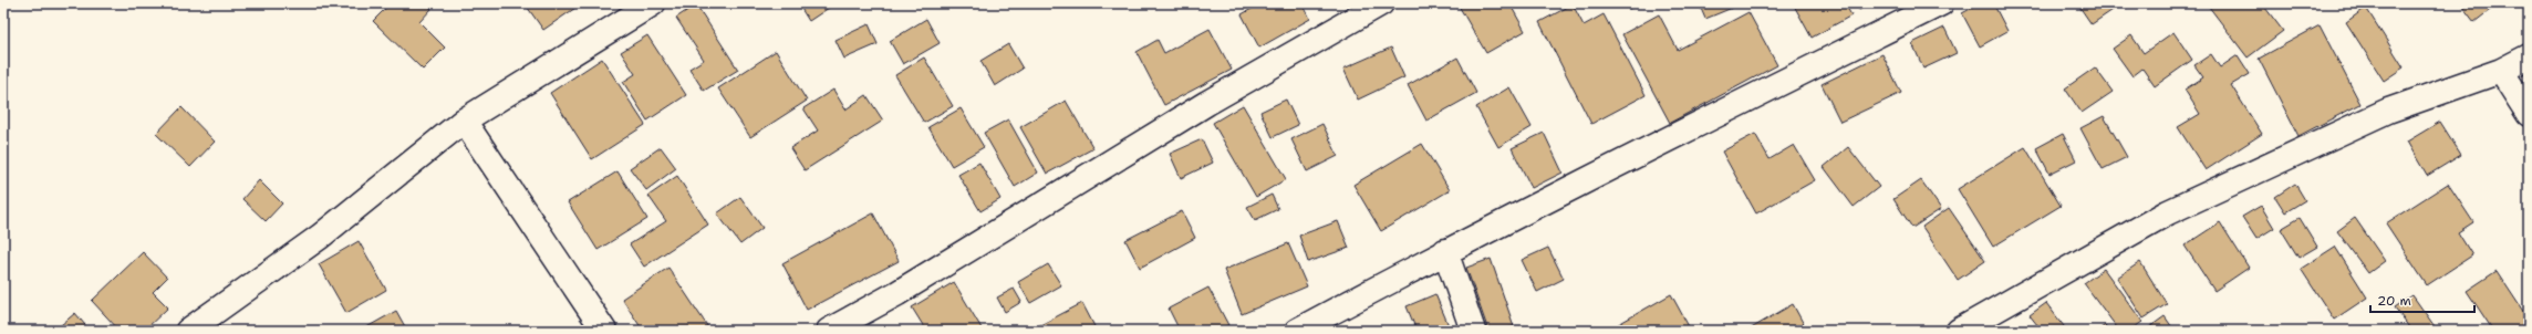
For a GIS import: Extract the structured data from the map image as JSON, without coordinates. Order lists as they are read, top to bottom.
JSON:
{
  "scale_bar": "20 m"
}
